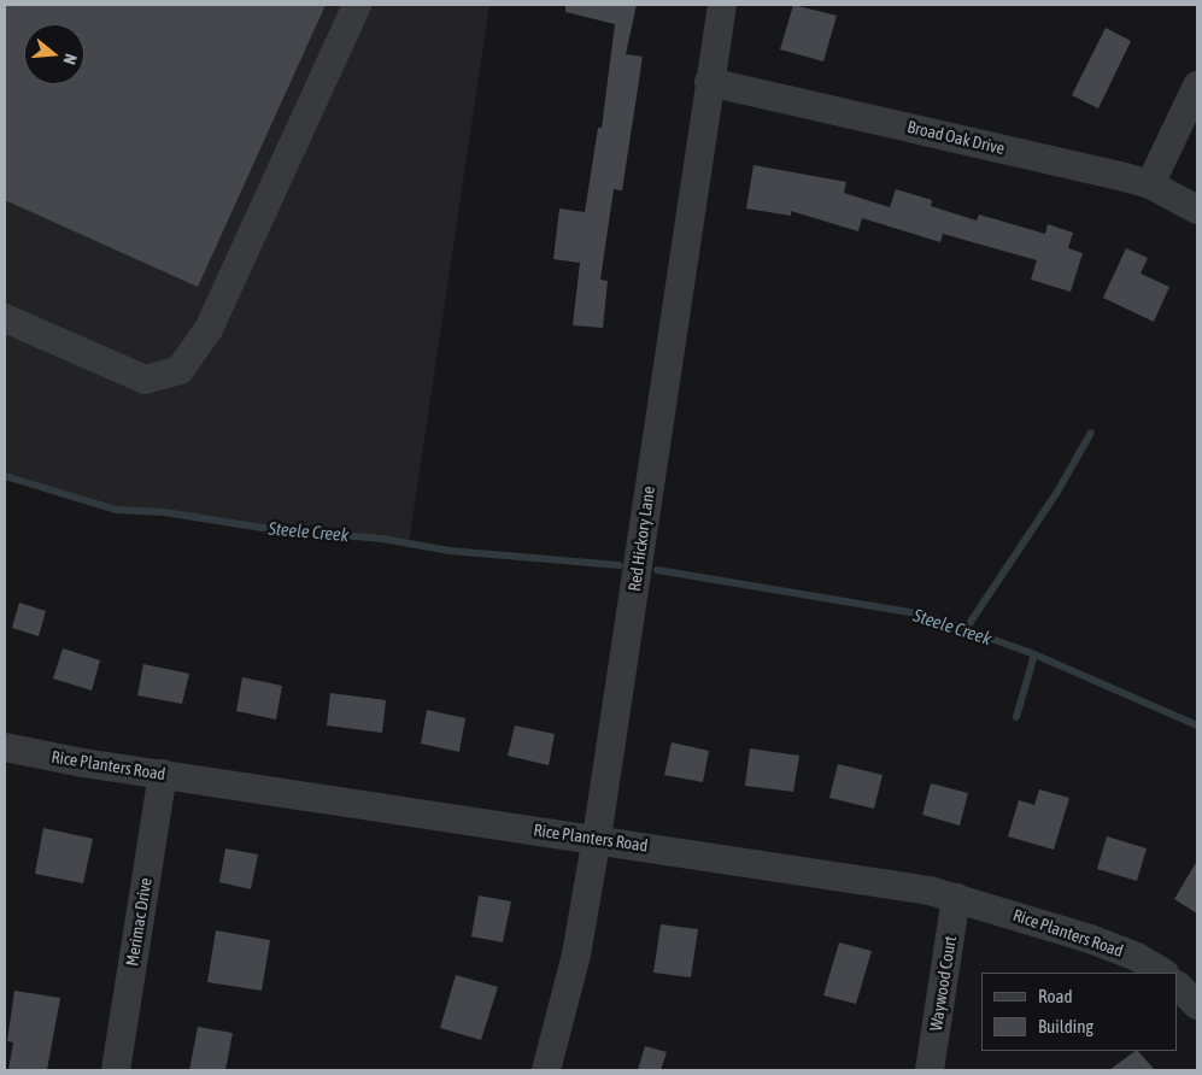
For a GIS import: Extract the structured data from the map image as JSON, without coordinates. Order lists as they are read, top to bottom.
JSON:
{
  "streets": {
    "street": [
      "Broad Oak Drive",
      "Red Hickory Lane",
      "Rice Planters Road",
      "Merimac Drive",
      "Waywood Court"
    ]
  },
  "crossings": [
    ["Broad Oak Drive", "Red Hickory Lane"],
    ["Red Hickory Lane", "Rice Planters Road"],
    ["Rice Planters Road", "Merimac Drive"],
    ["Rice Planters Road", "Waywood Court"]
  ],
  "water": ["Steele Creek"],
  "legend": ["Road", "Building"],
  "north": "right"
}
